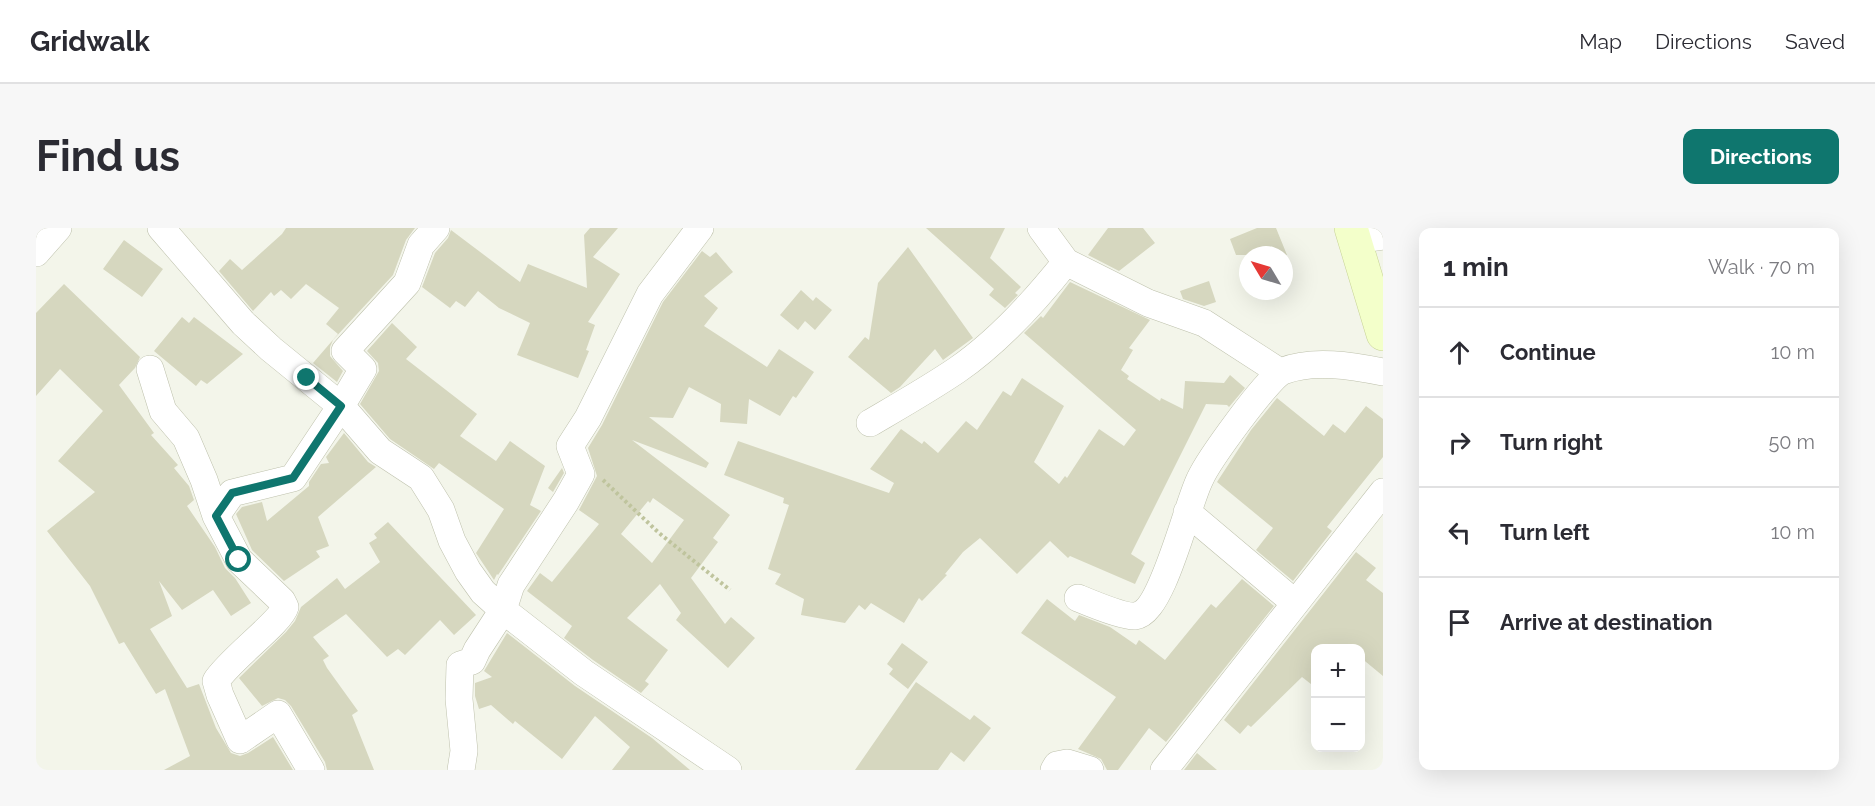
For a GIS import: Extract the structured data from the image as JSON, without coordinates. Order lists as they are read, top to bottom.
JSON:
{
  "north": "top left",
  "page": {
    "header": "Gridwalk",
    "nav": ["Map", "Directions", "Saved"],
    "buttons": "Directions",
    "title": "Find us",
    "heading": ["1 min", "Walk · 70 m"],
    "list": [
      ["Continue", "10 m"],
      ["Turn right", "50 m"],
      ["Turn left", "10 m"],
      "Arrive at destination"
    ],
    "map_buttons": ["+", "−"]
  }
}
